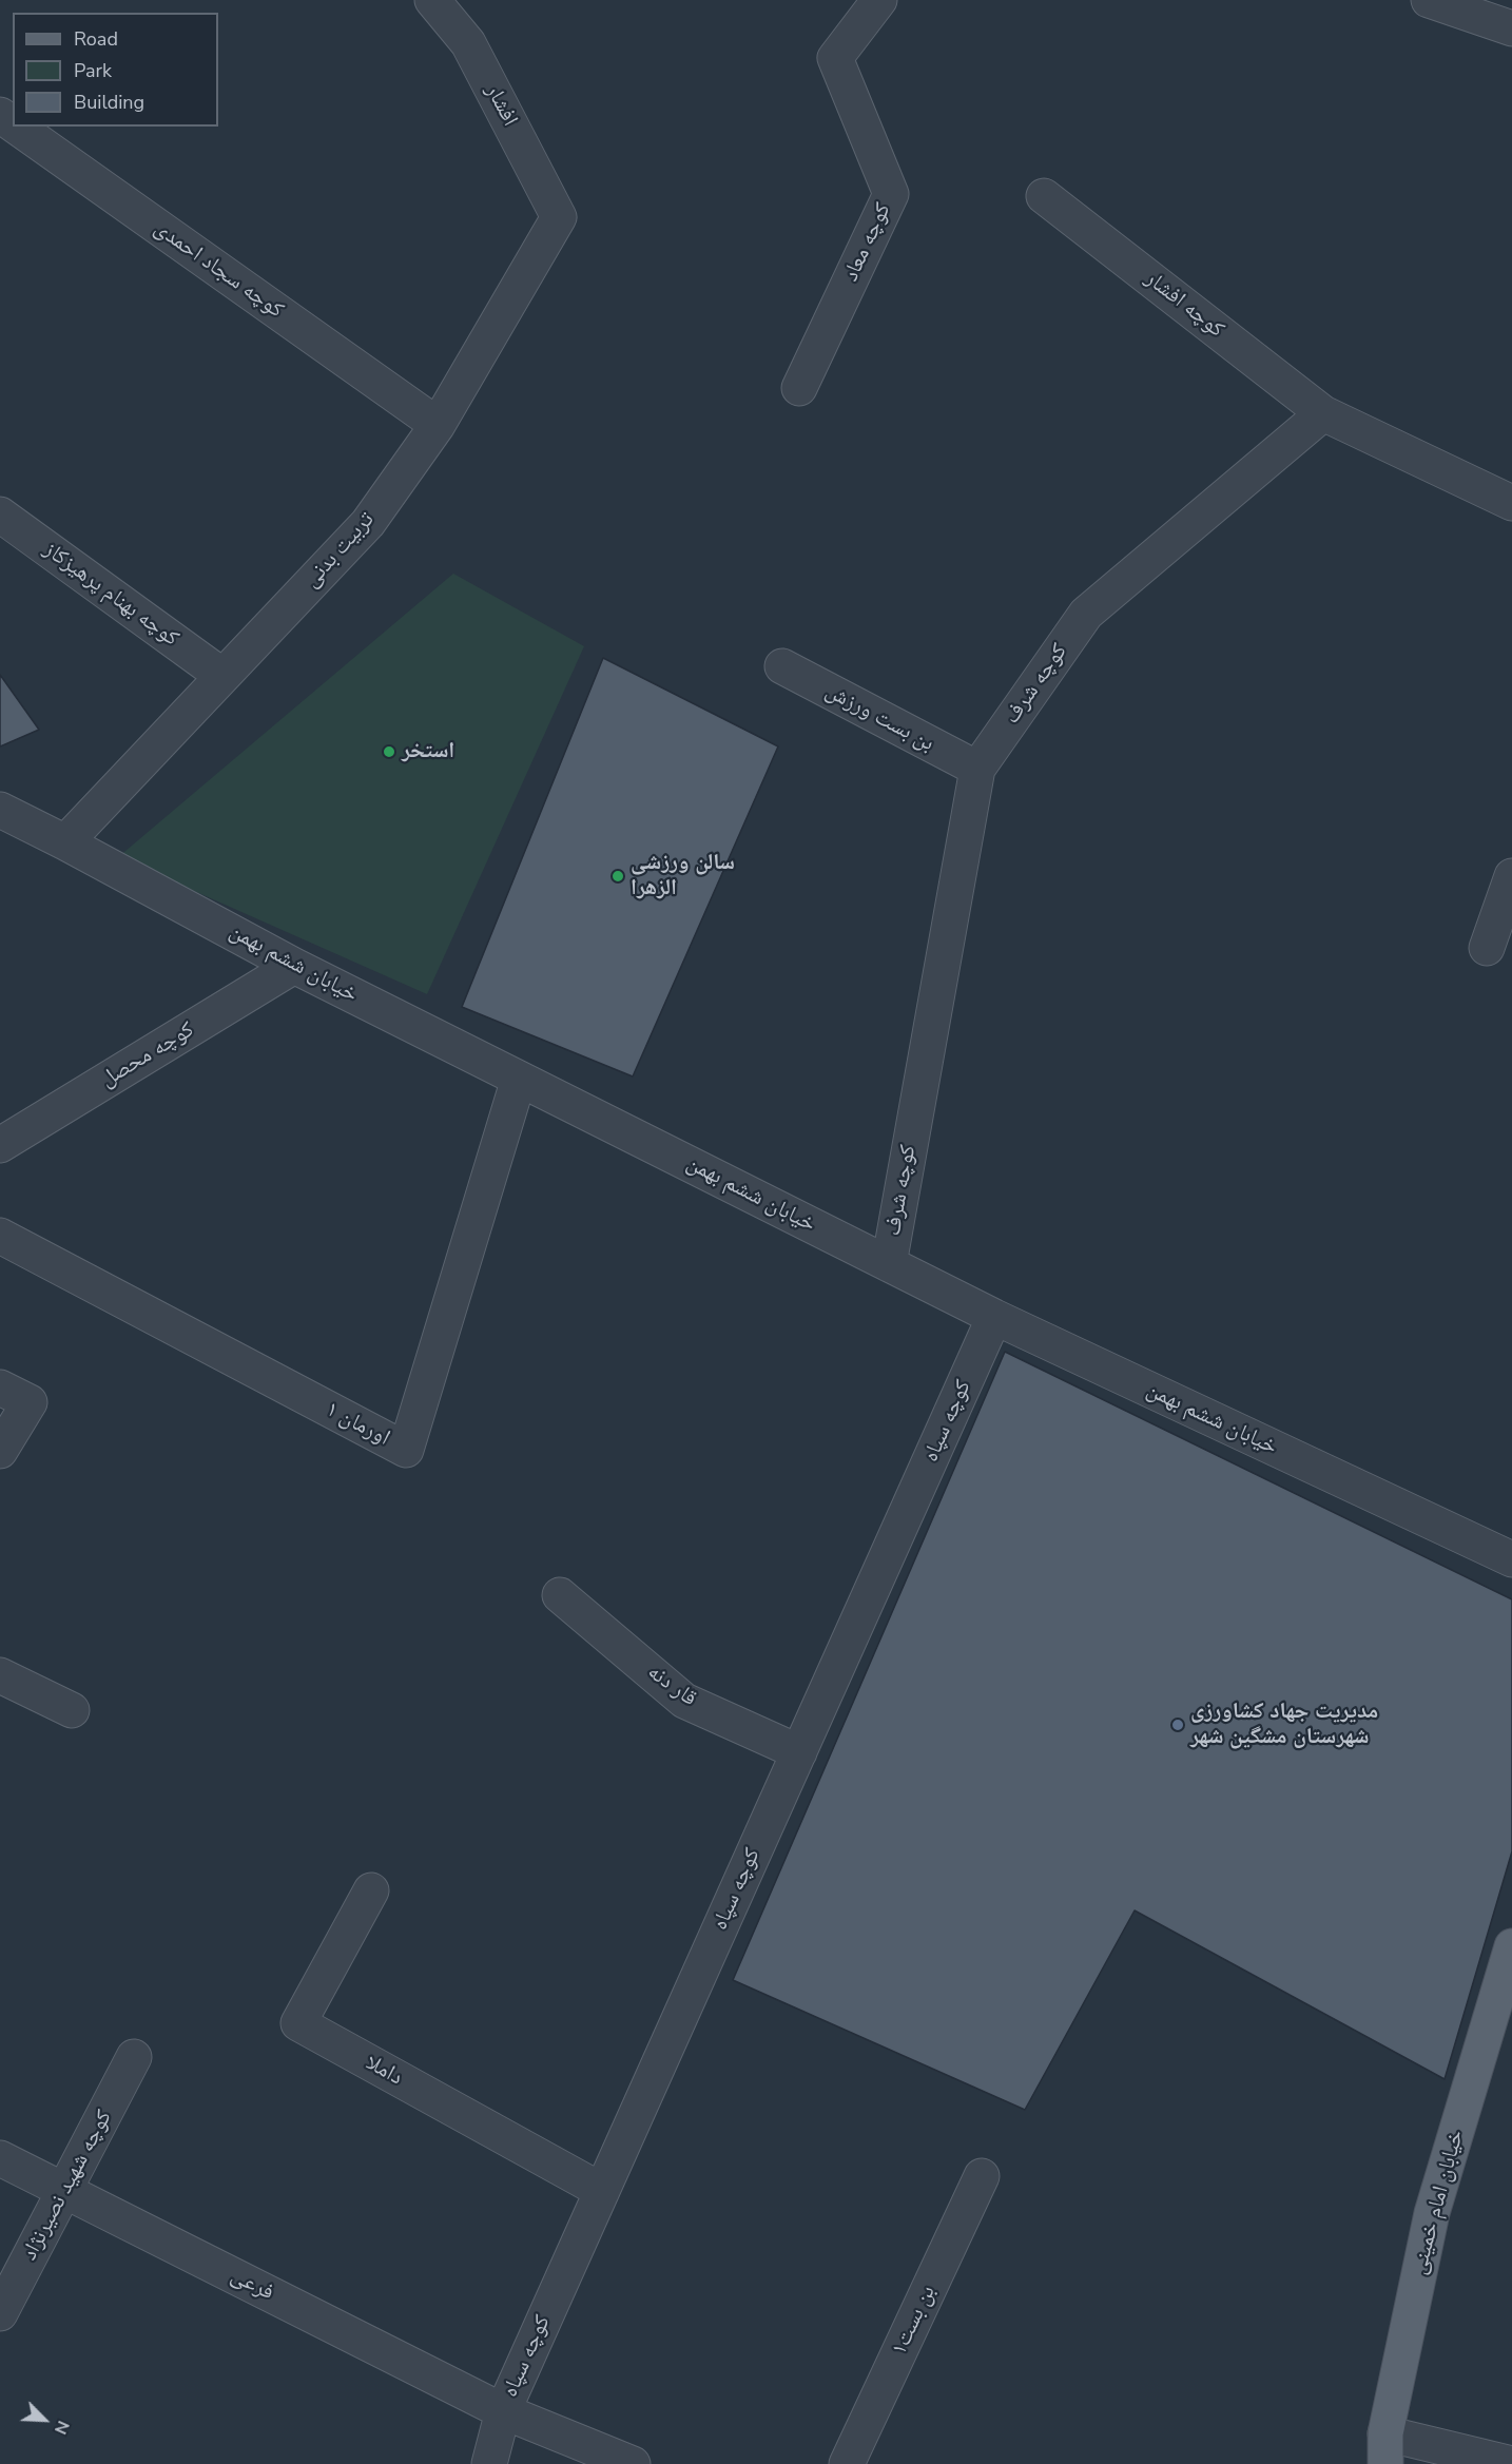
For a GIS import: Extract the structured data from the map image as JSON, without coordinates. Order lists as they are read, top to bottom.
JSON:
{
  "streets": {
    "main road": ["خیابان امام خمینی"],
    "street": [
      "افشار",
      "کوچه معاد",
      "کوچه سجاد احمدی",
      "کوچه افشار",
      "تربیت بدنی",
      "کوچه بهنام پرهیزکاز",
      "کوچه شرف",
      "بن بست ورزش",
      "خیابان ششم بهمن",
      "کوچه محصل",
      "کوچه سپاه",
      "اورمان ۱",
      "قار دنه",
      "داملا",
      "کوچه شهید نصیرنژاد",
      "فرعی",
      "بن بست۱"
    ]
  },
  "crossings": [
    ["افشار", "تربیت بدنی"],
    ["کوچه سجاد احمدی", "تربیت بدنی"],
    ["کوچه افشار", "کوچه شرف"],
    ["تربیت بدنی", "کوچه بهنام پرهیزکاز"],
    ["تربیت بدنی", "خیابان ششم بهمن"],
    ["کوچه شرف", "بن بست ورزش"],
    ["کوچه شرف", "خیابان ششم بهمن"],
    ["خیابان ششم بهمن", "کوچه محصل"],
    ["خیابان ششم بهمن", "کوچه سپاه"],
    ["خیابان ششم بهمن", "اورمان ۱"],
    ["کوچه سپاه", "قار دنه"],
    ["کوچه سپاه", "داملا"],
    ["کوچه سپاه", "فرعی"],
    ["کوچه شهید نصیرنژاد", "فرعی"]
  ],
  "places": ["استخر", "سالن ورزشی الزهرا", "مدیریت جهاد کشاورزی شهرستان مشگین شهر"],
  "legend": ["Road", "Park", "Building"],
  "north": "bottom right"
}
